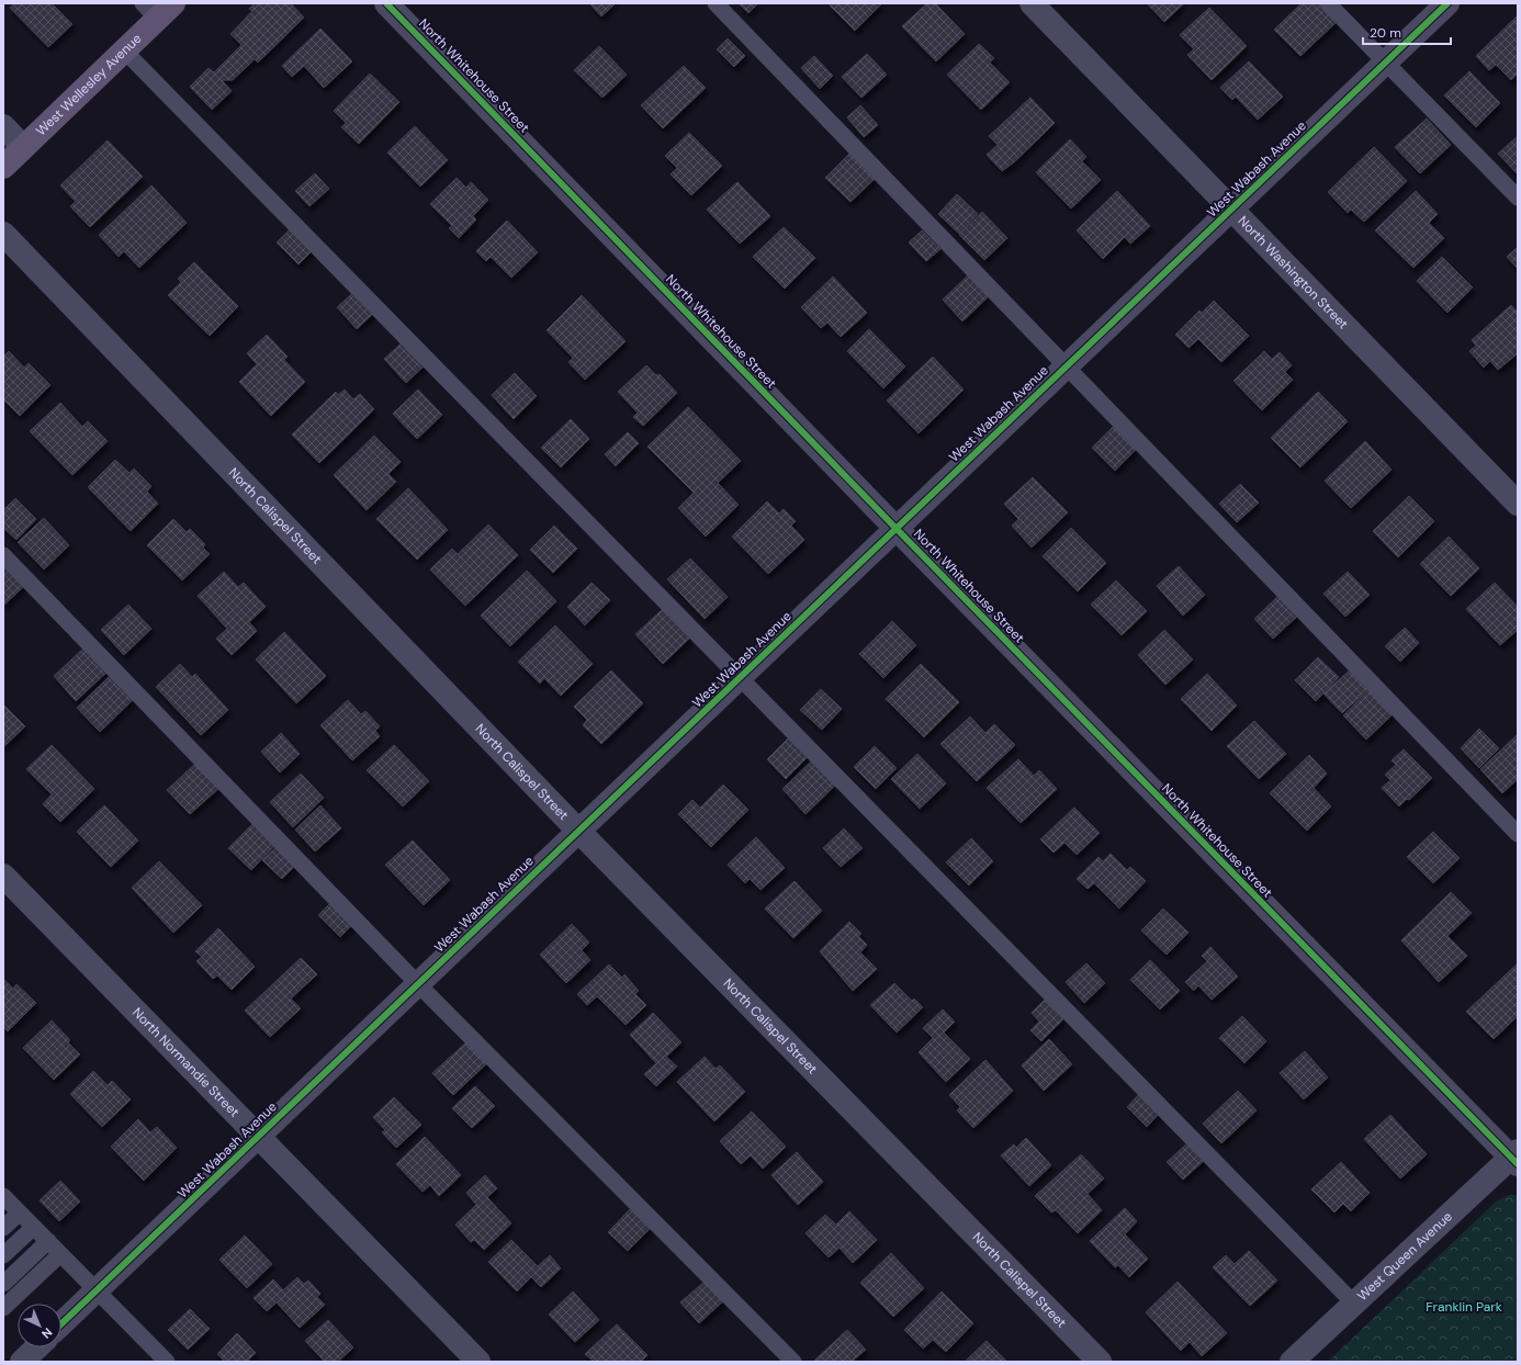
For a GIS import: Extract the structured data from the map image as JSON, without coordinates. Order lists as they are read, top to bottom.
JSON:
{
  "streets": {
    "main road": ["West Wellesley Avenue"],
    "street": [
      "North Whitehouse Street",
      "West Wabash Avenue",
      "North Washington Street",
      "North Calispel Street",
      "North Normandie Street",
      "West Queen Avenue"
    ]
  },
  "crossings": [
    ["North Whitehouse Street", "West Wabash Avenue"],
    ["North Whitehouse Street", "West Queen Avenue"],
    ["West Wabash Avenue", "North Washington Street"],
    ["West Wabash Avenue", "North Calispel Street"],
    ["West Wabash Avenue", "North Normandie Street"]
  ],
  "parks": ["Franklin Park"],
  "scale_bar": "20 m",
  "north": "bottom right"
}
